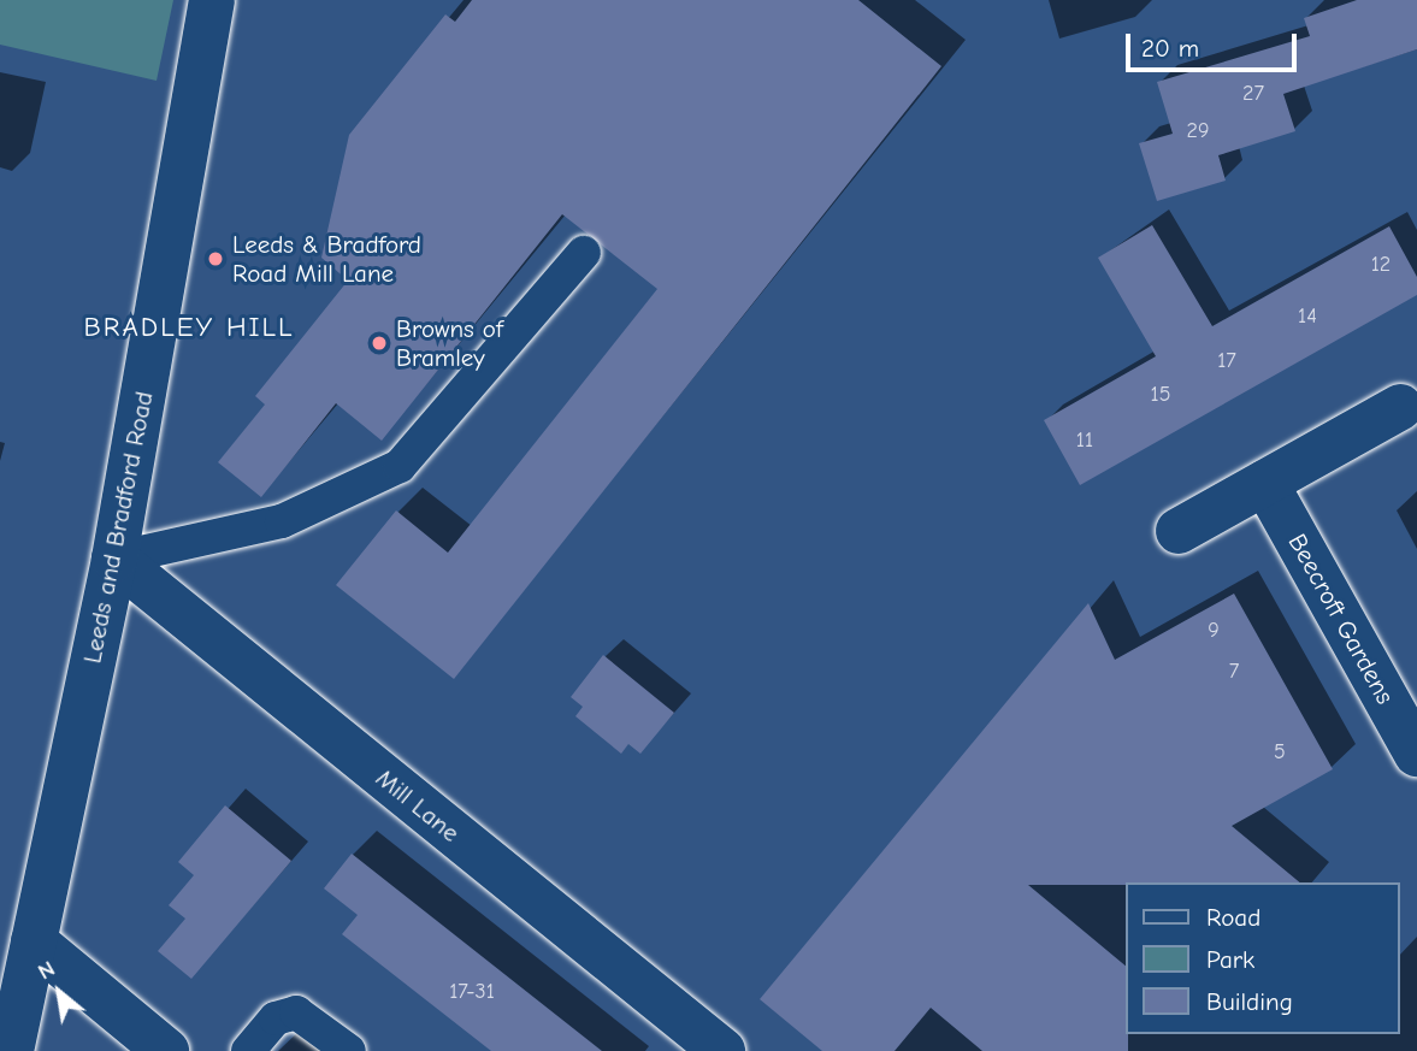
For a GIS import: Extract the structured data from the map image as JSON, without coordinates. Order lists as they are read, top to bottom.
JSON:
{
  "streets": {
    "street": ["Leeds and Bradford Road", "Beecroft Gardens", "Mill Lane"]
  },
  "crossings": [
    ["Leeds and Bradford Road", "Mill Lane"]
  ],
  "districts": ["BRADLEY HILL"],
  "places": ["Leeds & Bradford Road Mill Lane", "Browns of Bramley"],
  "house_numbers": [
    "27",
    "29",
    "12",
    "14",
    "17",
    "15",
    "11",
    "9",
    "7",
    "5",
    "17-31"
  ],
  "legend": ["Road", "Park", "Building"],
  "scale_bar": "20 m",
  "north": "top left"
}
